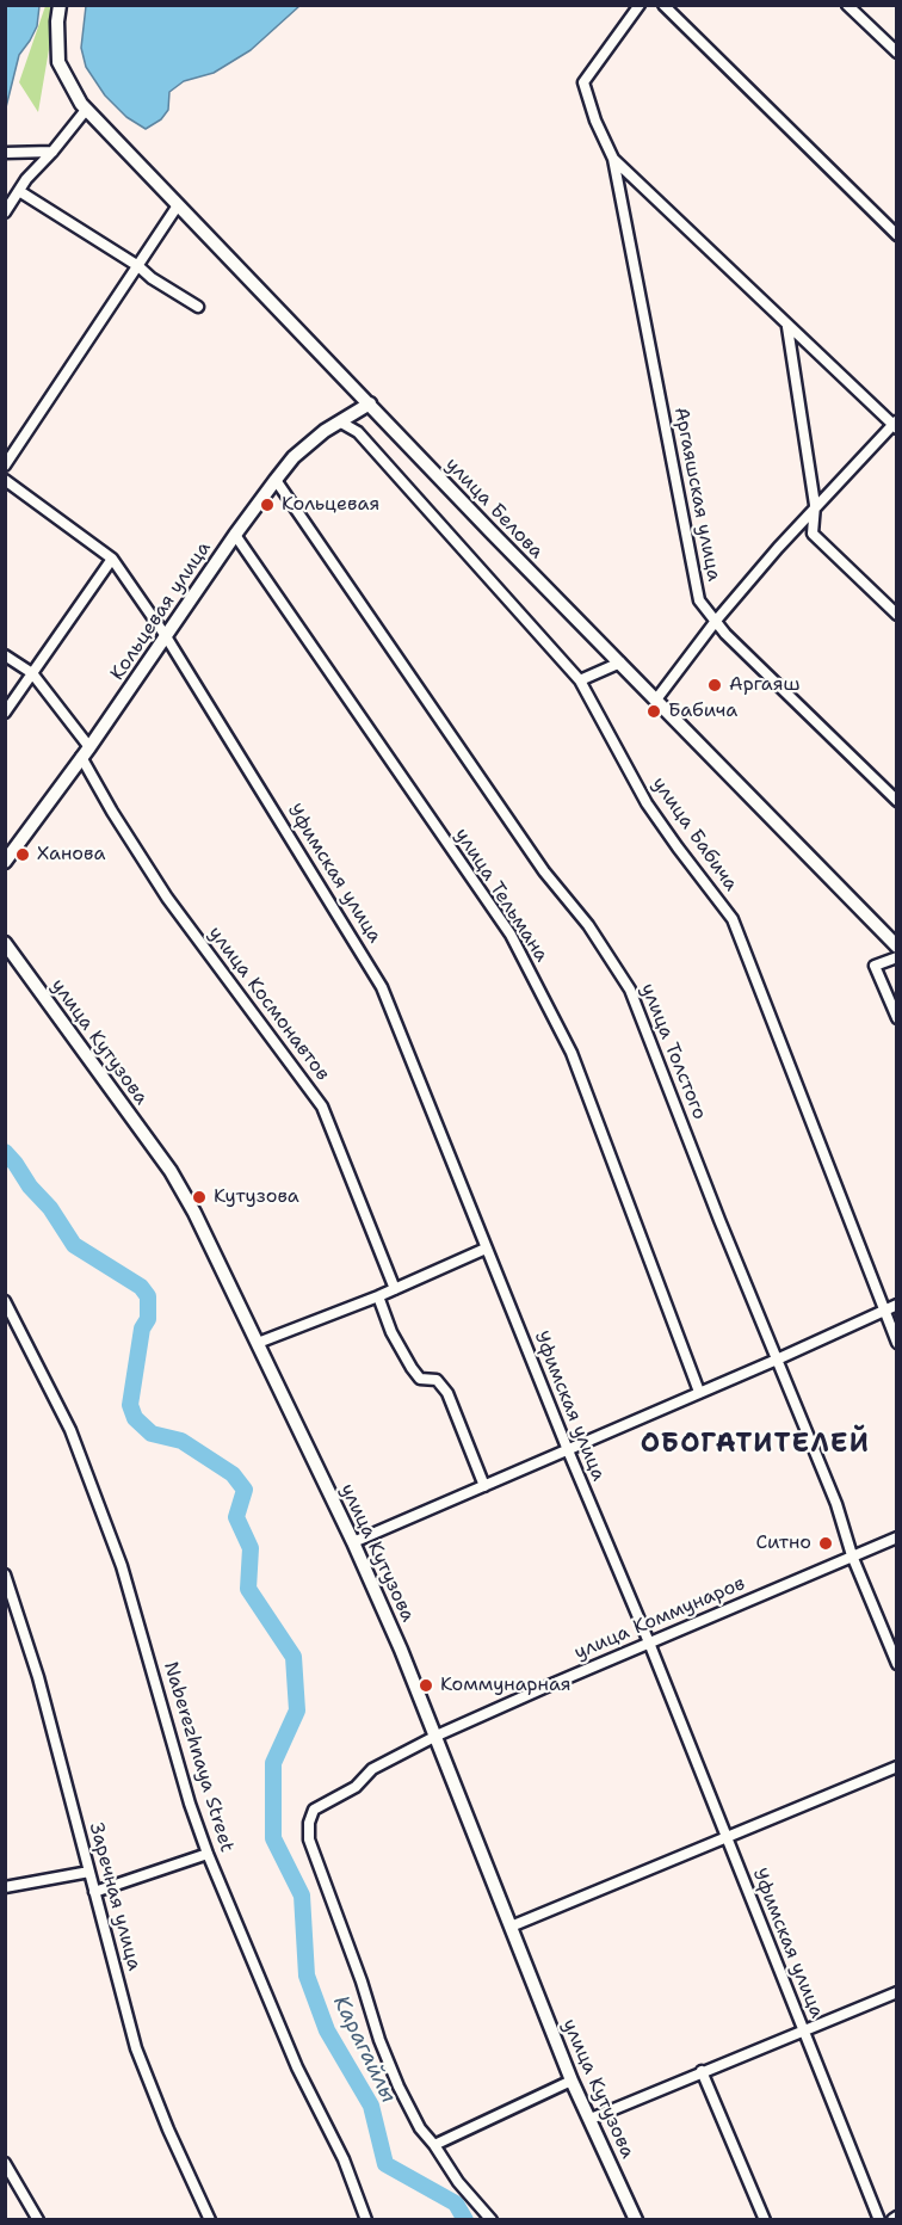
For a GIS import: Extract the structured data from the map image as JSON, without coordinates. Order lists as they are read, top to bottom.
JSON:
{
  "streets": {
    "main road": ["улица Белова", "Кольцевая улица", "улица Кутузова"],
    "street": [
      "Аргаяшская улица",
      "улица Бабича",
      "Уфимская улица",
      "улица Тельмана",
      "улица Космонавтов",
      "улица Толстого",
      "улица Коммунаров",
      "Naberezhnaya Street",
      "Заречная улица"
    ]
  },
  "crossings": [
    ["улица Белова", "Кольцевая улица"],
    ["Кольцевая улица", "улица Бабича"],
    ["Кольцевая улица", "Уфимская улица"],
    ["Кольцевая улица", "улица Тельмана"],
    ["Кольцевая улица", "улица Космонавтов"],
    ["Кольцевая улица", "улица Толстого"],
    ["Уфимская улица", "улица Коммунаров"],
    ["улица Кутузова", "улица Коммунаров"],
    ["улица Толстого", "улица Коммунаров"]
  ],
  "districts": ["ОБОГАТИТЕЛЕЙ"],
  "water": ["Карагайлы"],
  "places": [
    "Кольцевая",
    "Аргаяш",
    "Бабича",
    "Ханова",
    "Кутузова",
    "Ситно",
    "Коммунарная"
  ]
}
